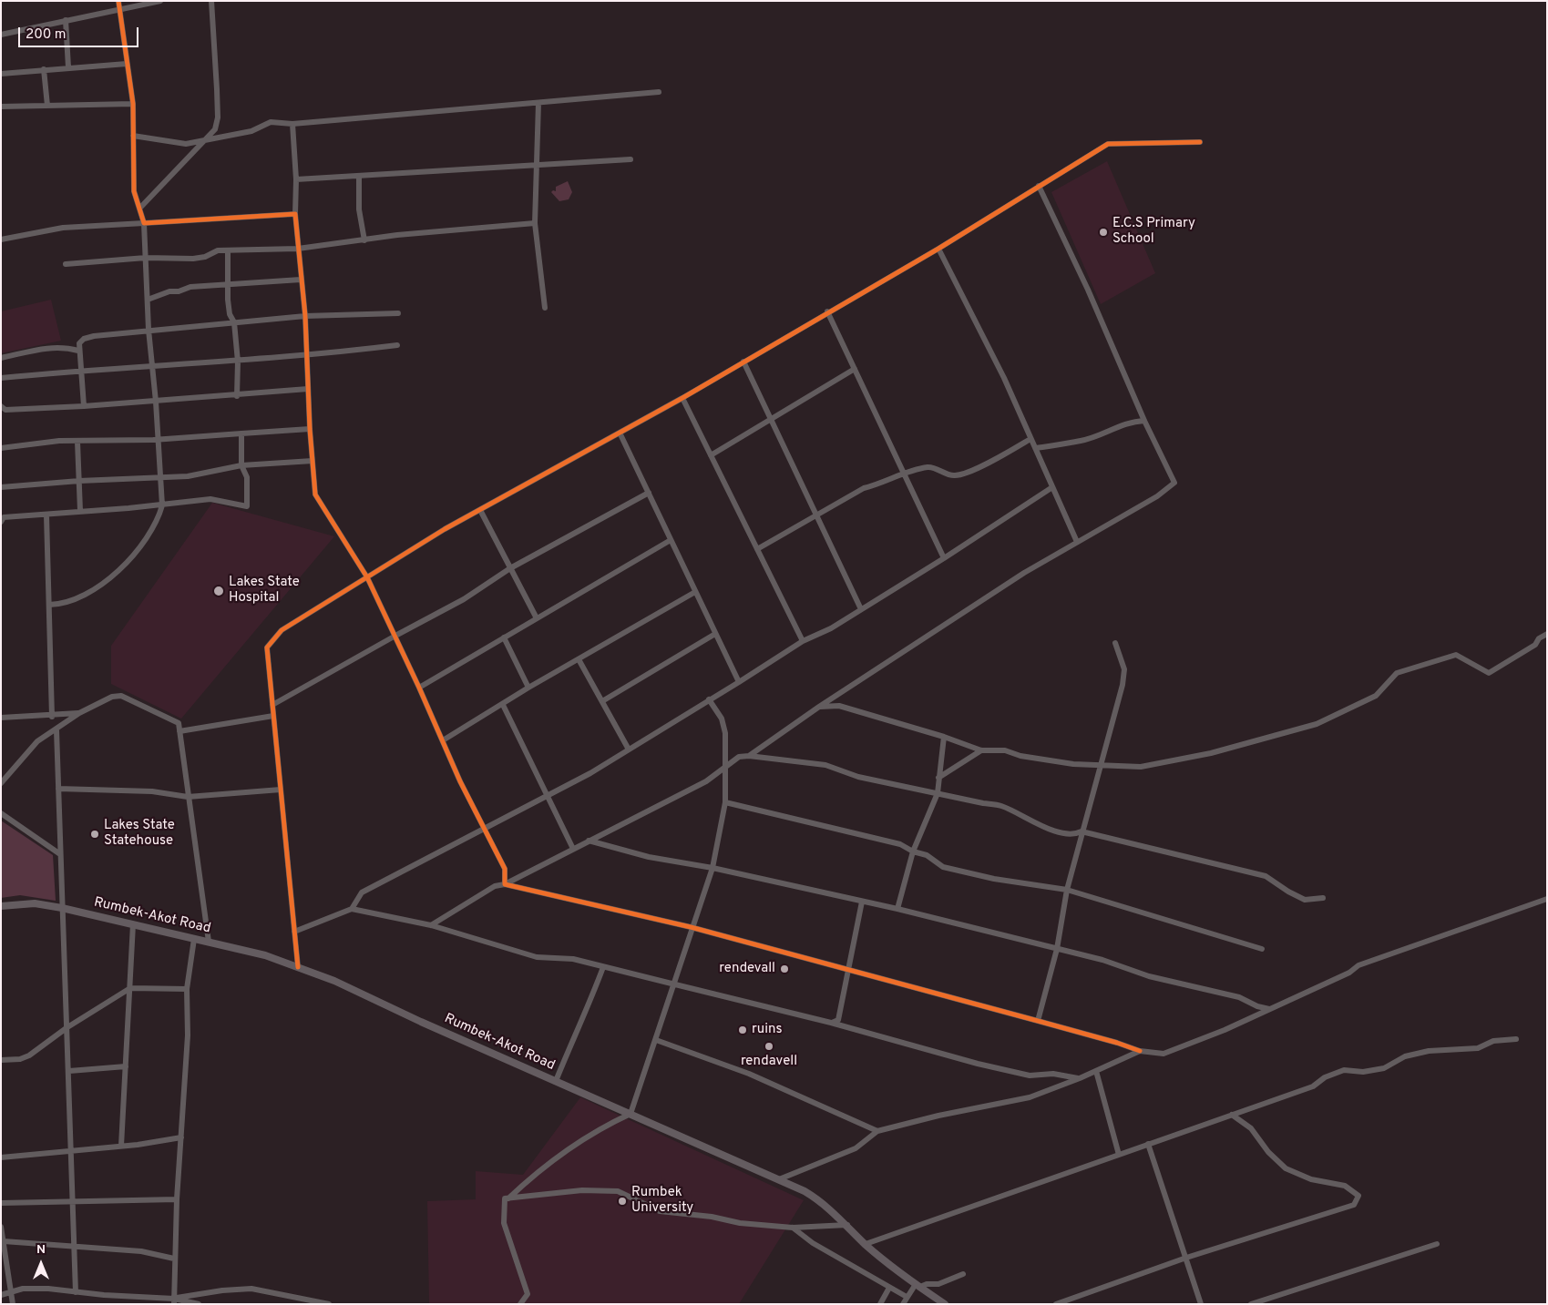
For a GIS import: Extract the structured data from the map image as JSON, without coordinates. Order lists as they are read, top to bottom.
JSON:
{
  "streets": {
    "main road": ["Rumbek-Akot Road"]
  },
  "places": [
    "E.C.S Primary School",
    "Lakes State Hospital",
    "Lakes State Statehouse",
    "rendevall",
    "ruins",
    "rendavell",
    "Rumbek University"
  ],
  "scale_bar": "200 m",
  "north": "top"
}
